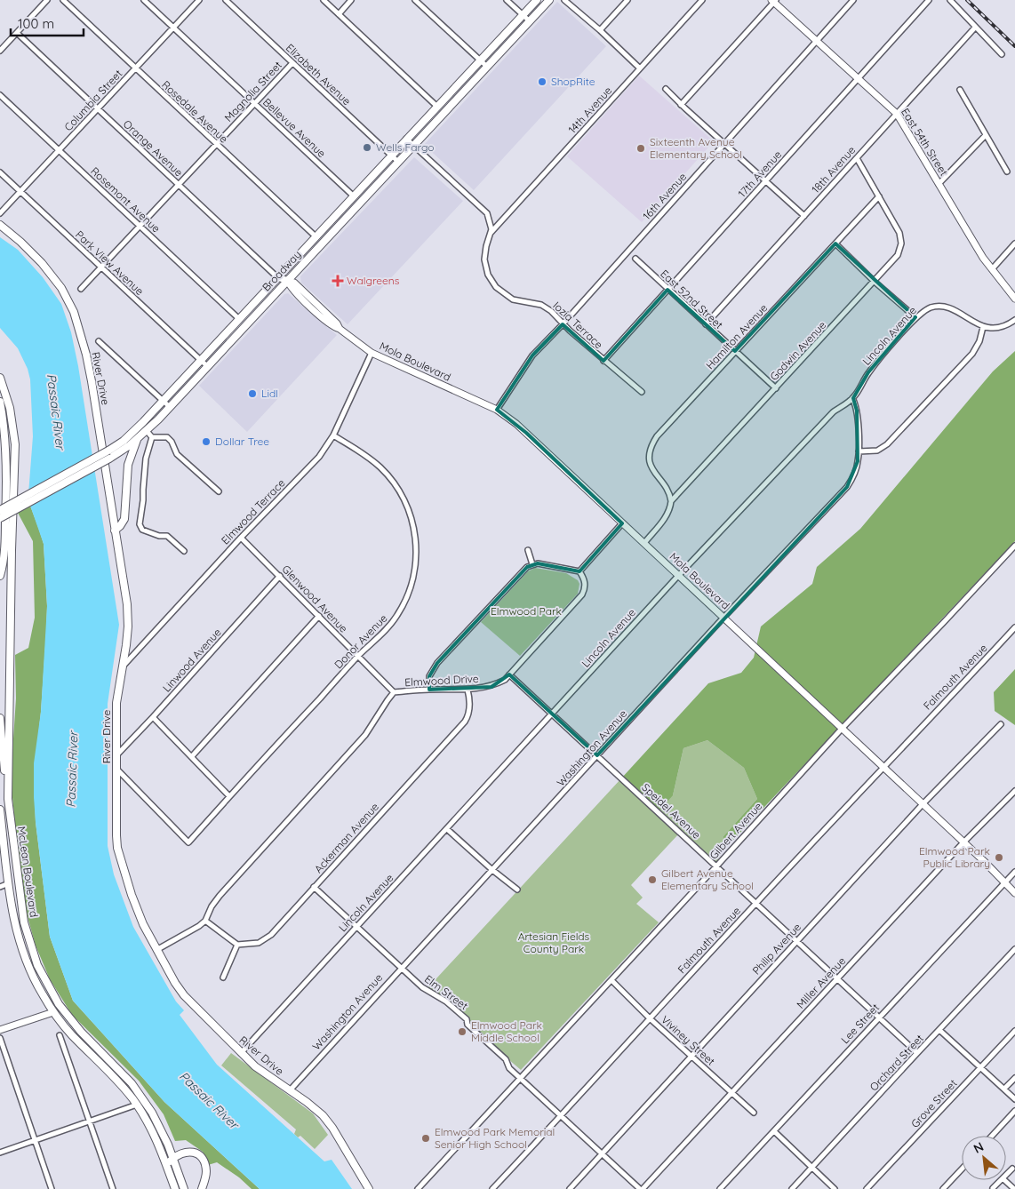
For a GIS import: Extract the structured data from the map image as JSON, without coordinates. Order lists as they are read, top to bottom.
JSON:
{
  "streets": {
    "main road": ["Broadway", "River Drive", "McLean Boulevard"],
    "street": [
      "Elizabeth Avenue",
      "Magnolia Street",
      "Columbia Street",
      "14th Avenue",
      "Rosedale Avenue",
      "Bellevue Avenue",
      "East 54th Street",
      "Orange Avenue",
      "18th Avenue",
      "17th Avenue",
      "16th Avenue",
      "Rosemont Avenue",
      "Park View Avenue",
      "East 52nd Street",
      "Iozia Terrace",
      "Lincoln Avenue",
      "Hamilton Avenue",
      "Godwin Avenue",
      "Mola Boulevard",
      "Elmwood Terrace",
      "Glenwood Avenue",
      "Donor Avenue",
      "Linwood Avenue",
      "Falmouth Avenue",
      "Elmwood Drive",
      "Washington Avenue",
      "Speidel Avenue",
      "Gilbert Avenue",
      "Ackerman Avenue",
      "Philip Avenue",
      "Miller Avenue",
      "Elm Street",
      "Lee Street",
      "Viviney Street",
      "Orchard Street",
      "Grove Street"
    ]
  },
  "crossings": [
    ["Elizabeth Avenue", "Magnolia Street"],
    ["Elizabeth Avenue", "Broadway"],
    ["Magnolia Street", "Rosedale Avenue"],
    ["Magnolia Street", "Bellevue Avenue"],
    ["Magnolia Street", "Orange Avenue"],
    ["Magnolia Street", "Rosemont Avenue"],
    ["Magnolia Street", "Park View Avenue"],
    ["Columbia Street", "Rosedale Avenue"],
    ["Columbia Street", "Bellevue Avenue"],
    ["Columbia Street", "Orange Avenue"],
    ["Columbia Street", "Rosemont Avenue"],
    ["Columbia Street", "Park View Avenue"],
    ["14th Avenue", "Iozia Terrace"],
    ["Rosedale Avenue", "Broadway"],
    ["Bellevue Avenue", "Broadway"],
    ["East 54th Street", "18th Avenue"],
    ["East 54th Street", "17th Avenue"],
    ["East 54th Street", "16th Avenue"],
    ["Orange Avenue", "Broadway"],
    ["18th Avenue", "East 52nd Street"],
    ["18th Avenue", "Godwin Avenue"],
    ["17th Avenue", "East 52nd Street"],
    ["17th Avenue", "Iozia Terrace"],
    ["16th Avenue", "Iozia Terrace"],
    ["16th Avenue", "Mola Boulevard"],
    ["Rosemont Avenue", "Broadway"],
    ["Park View Avenue", "Broadway"],
    ["Broadway", "Iozia Terrace"],
    ["Broadway", "Mola Boulevard"],
    ["East 52nd Street", "Hamilton Avenue"],
    ["East 52nd Street", "Godwin Avenue"],
    ["Lincoln Avenue", "Mola Boulevard"],
    ["Lincoln Avenue", "River Drive"],
    ["Lincoln Avenue", "Washington Avenue"],
    ["Lincoln Avenue", "Speidel Avenue"],
    ["Lincoln Avenue", "Elm Street"],
    ["Hamilton Avenue", "Godwin Avenue"],
    ["Godwin Avenue", "Mola Boulevard"],
    ["Mola Boulevard", "Elmwood Terrace"],
    ["Mola Boulevard", "Falmouth Avenue"],
    ["Mola Boulevard", "Washington Avenue"],
    ["Mola Boulevard", "Gilbert Avenue"],
    ["Mola Boulevard", "Philip Avenue"],
    ["Mola Boulevard", "Miller Avenue"],
    ["Mola Boulevard", "Lee Street"],
    ["River Drive", "Elmwood Terrace"],
    ["River Drive", "Donor Avenue"],
    ["River Drive", "Linwood Avenue"],
    ["River Drive", "Elmwood Drive"],
    ["River Drive", "Washington Avenue"],
    ["Elmwood Terrace", "Glenwood Avenue"],
    ["Elmwood Terrace", "Donor Avenue"],
    ["Glenwood Avenue", "Donor Avenue"],
    ["Glenwood Avenue", "Linwood Avenue"],
    ["Glenwood Avenue", "Elmwood Drive"],
    ["Falmouth Avenue", "Speidel Avenue"],
    ["Falmouth Avenue", "Elm Street"],
    ["Falmouth Avenue", "Viviney Street"],
    ["Elmwood Drive", "Speidel Avenue"],
    ["Elmwood Drive", "Ackerman Avenue"],
    ["Washington Avenue", "Speidel Avenue"],
    ["Washington Avenue", "Elm Street"],
    ["Speidel Avenue", "Gilbert Avenue"],
    ["Speidel Avenue", "Philip Avenue"],
    ["Speidel Avenue", "Miller Avenue"],
    ["Speidel Avenue", "Lee Street"],
    ["Speidel Avenue", "Orchard Street"],
    ["Gilbert Avenue", "Elm Street"],
    ["Gilbert Avenue", "Viviney Street"],
    ["Ackerman Avenue", "Elm Street"],
    ["Philip Avenue", "Elm Street"],
    ["Philip Avenue", "Viviney Street"],
    ["Miller Avenue", "Elm Street"],
    ["Miller Avenue", "Viviney Street"]
  ],
  "water": ["Passaic River"],
  "parks": ["Elmwood Park", "Artesian Fields County Park"],
  "places": {
    "other": [
      "ShopRite",
      "Wells Fargo",
      "Sixteenth Avenue Elementary School",
      "Lidl",
      "Dollar Tree",
      "Elmwood Park Public Library",
      "Gilbert Avenue Elementary School",
      "Elmwood Park Middle School",
      "Elmwood Park Memorial Senior High School"
    ],
    "health": ["Walgreens"]
  },
  "scale_bar": "100 m",
  "north": "top left"
}
